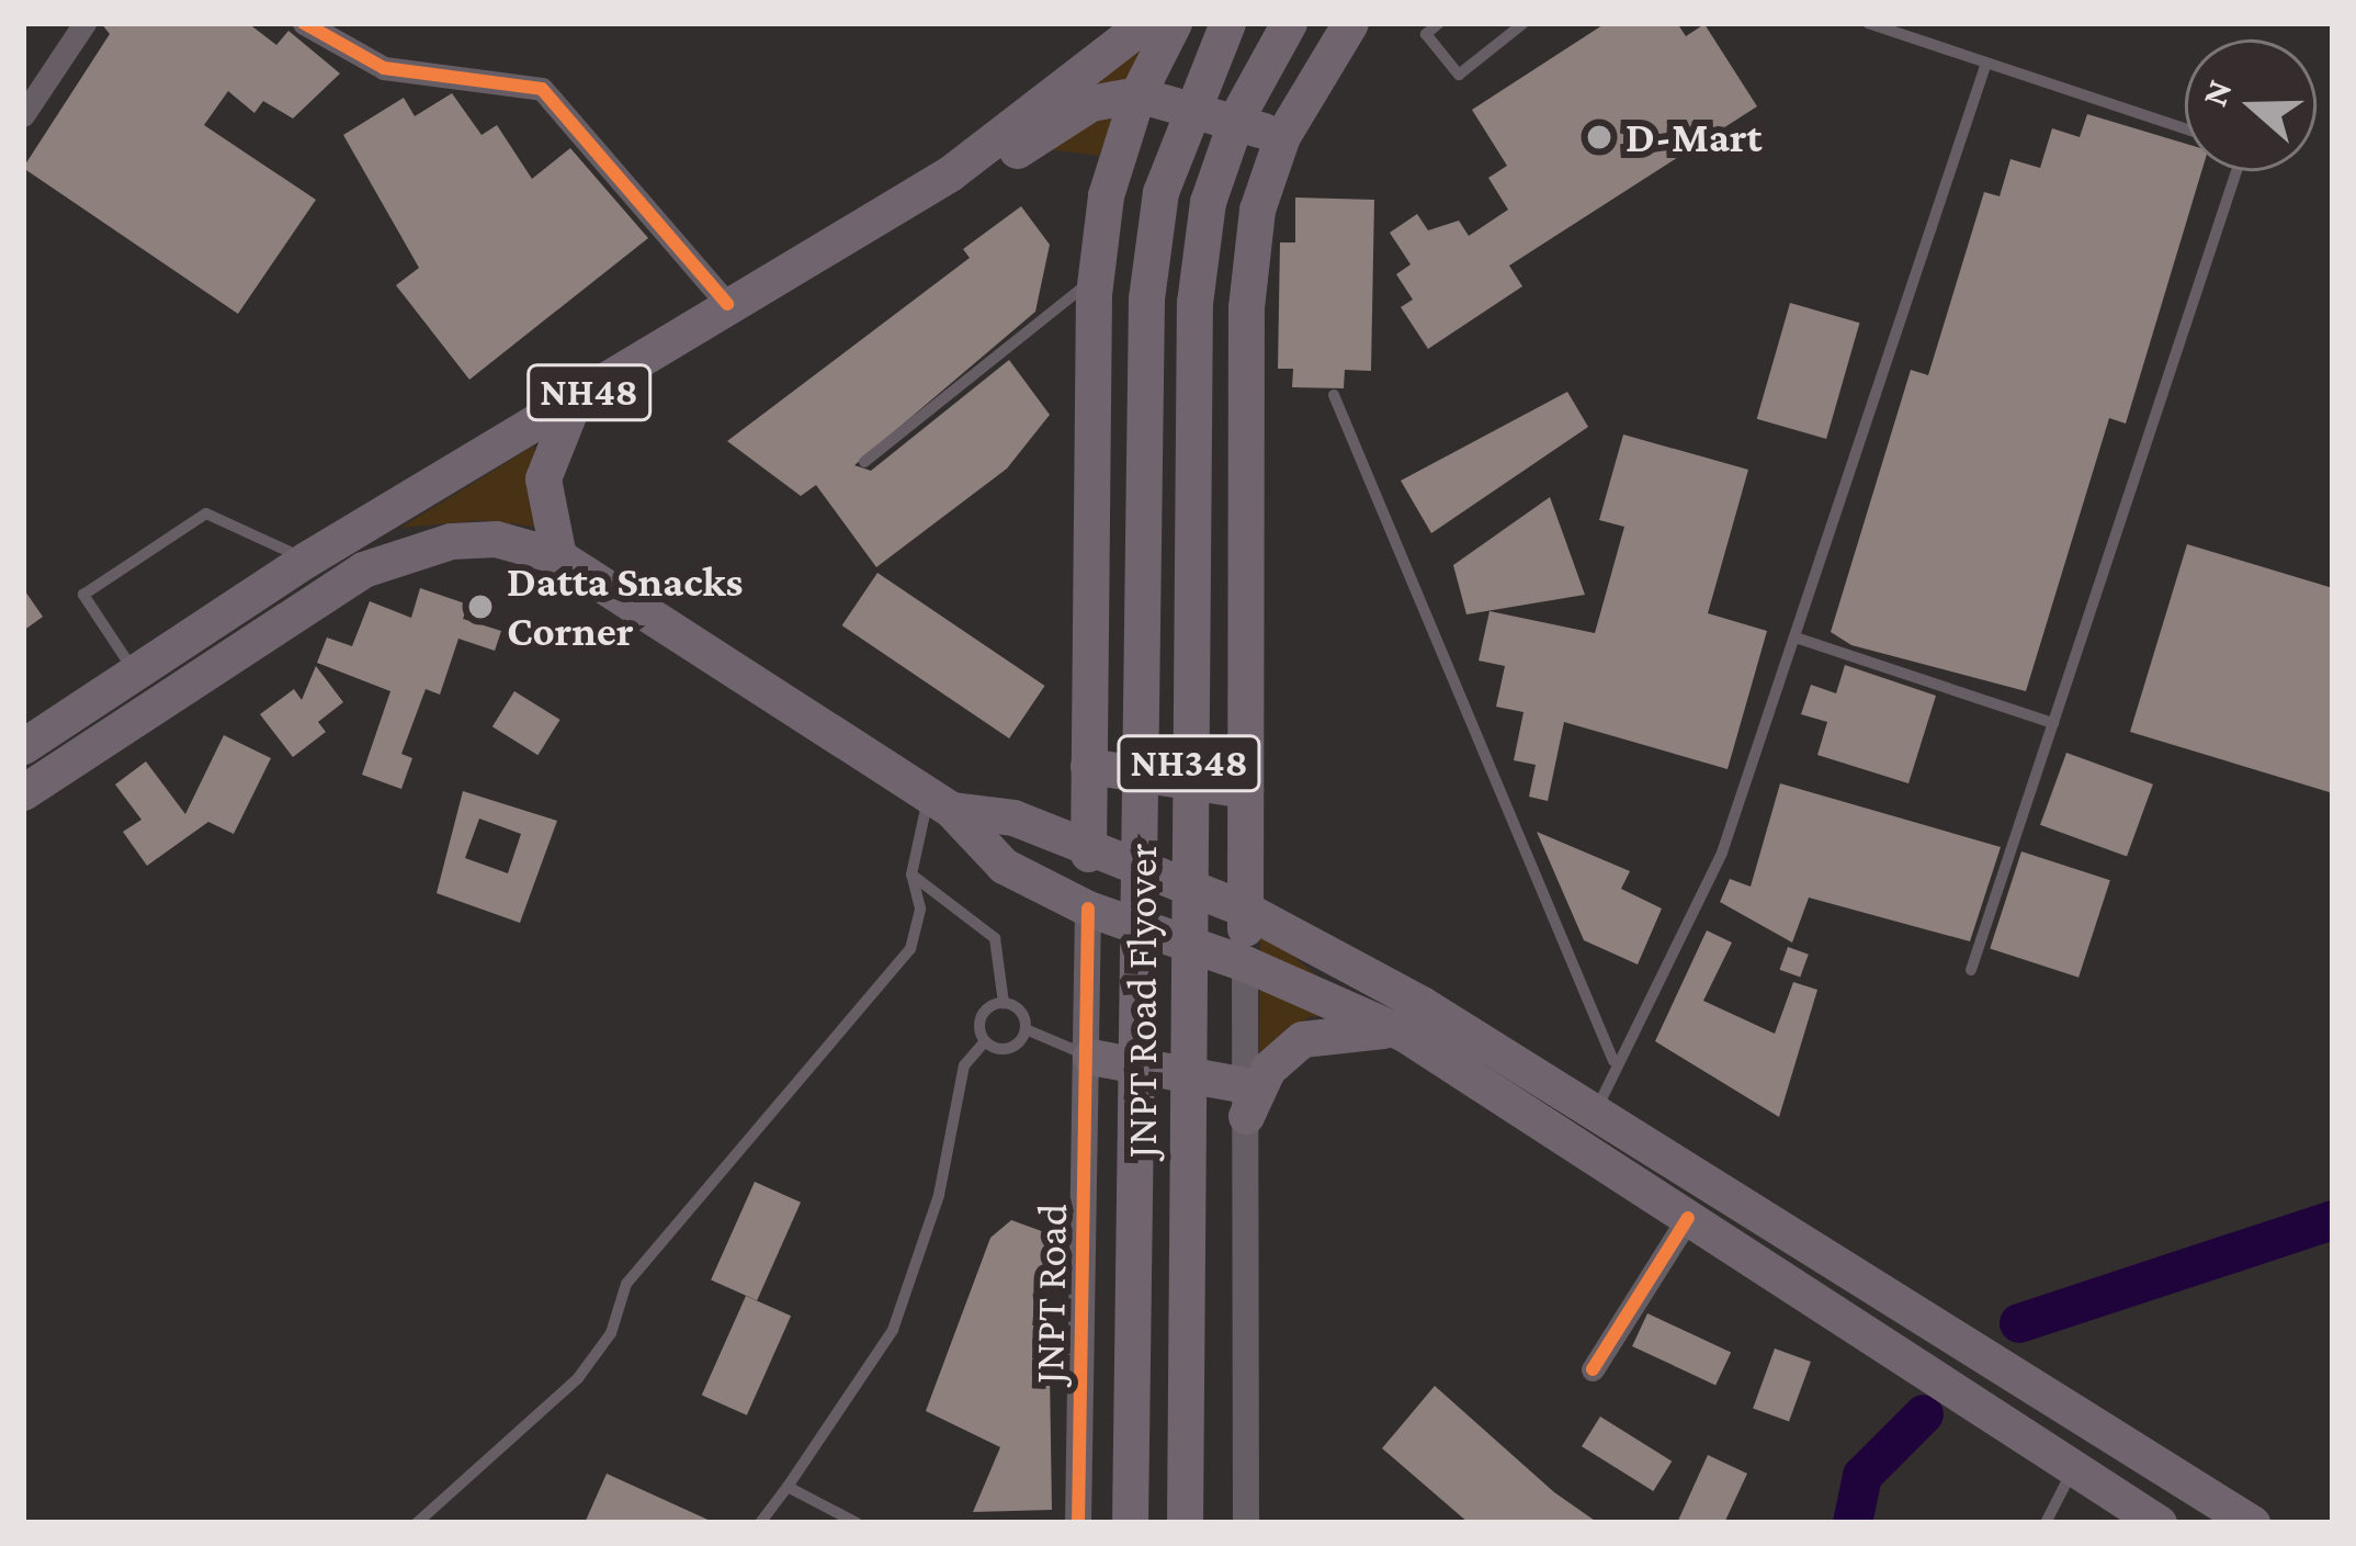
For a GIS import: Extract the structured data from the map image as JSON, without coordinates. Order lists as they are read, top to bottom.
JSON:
{
  "streets": {
    "highway": ["NH48", "NH348", "JNPT Road Flyover"],
    "street": ["JNPT Road"]
  },
  "places": ["D-Mart", "Datta Snacks Corner"],
  "north": "left"
}
